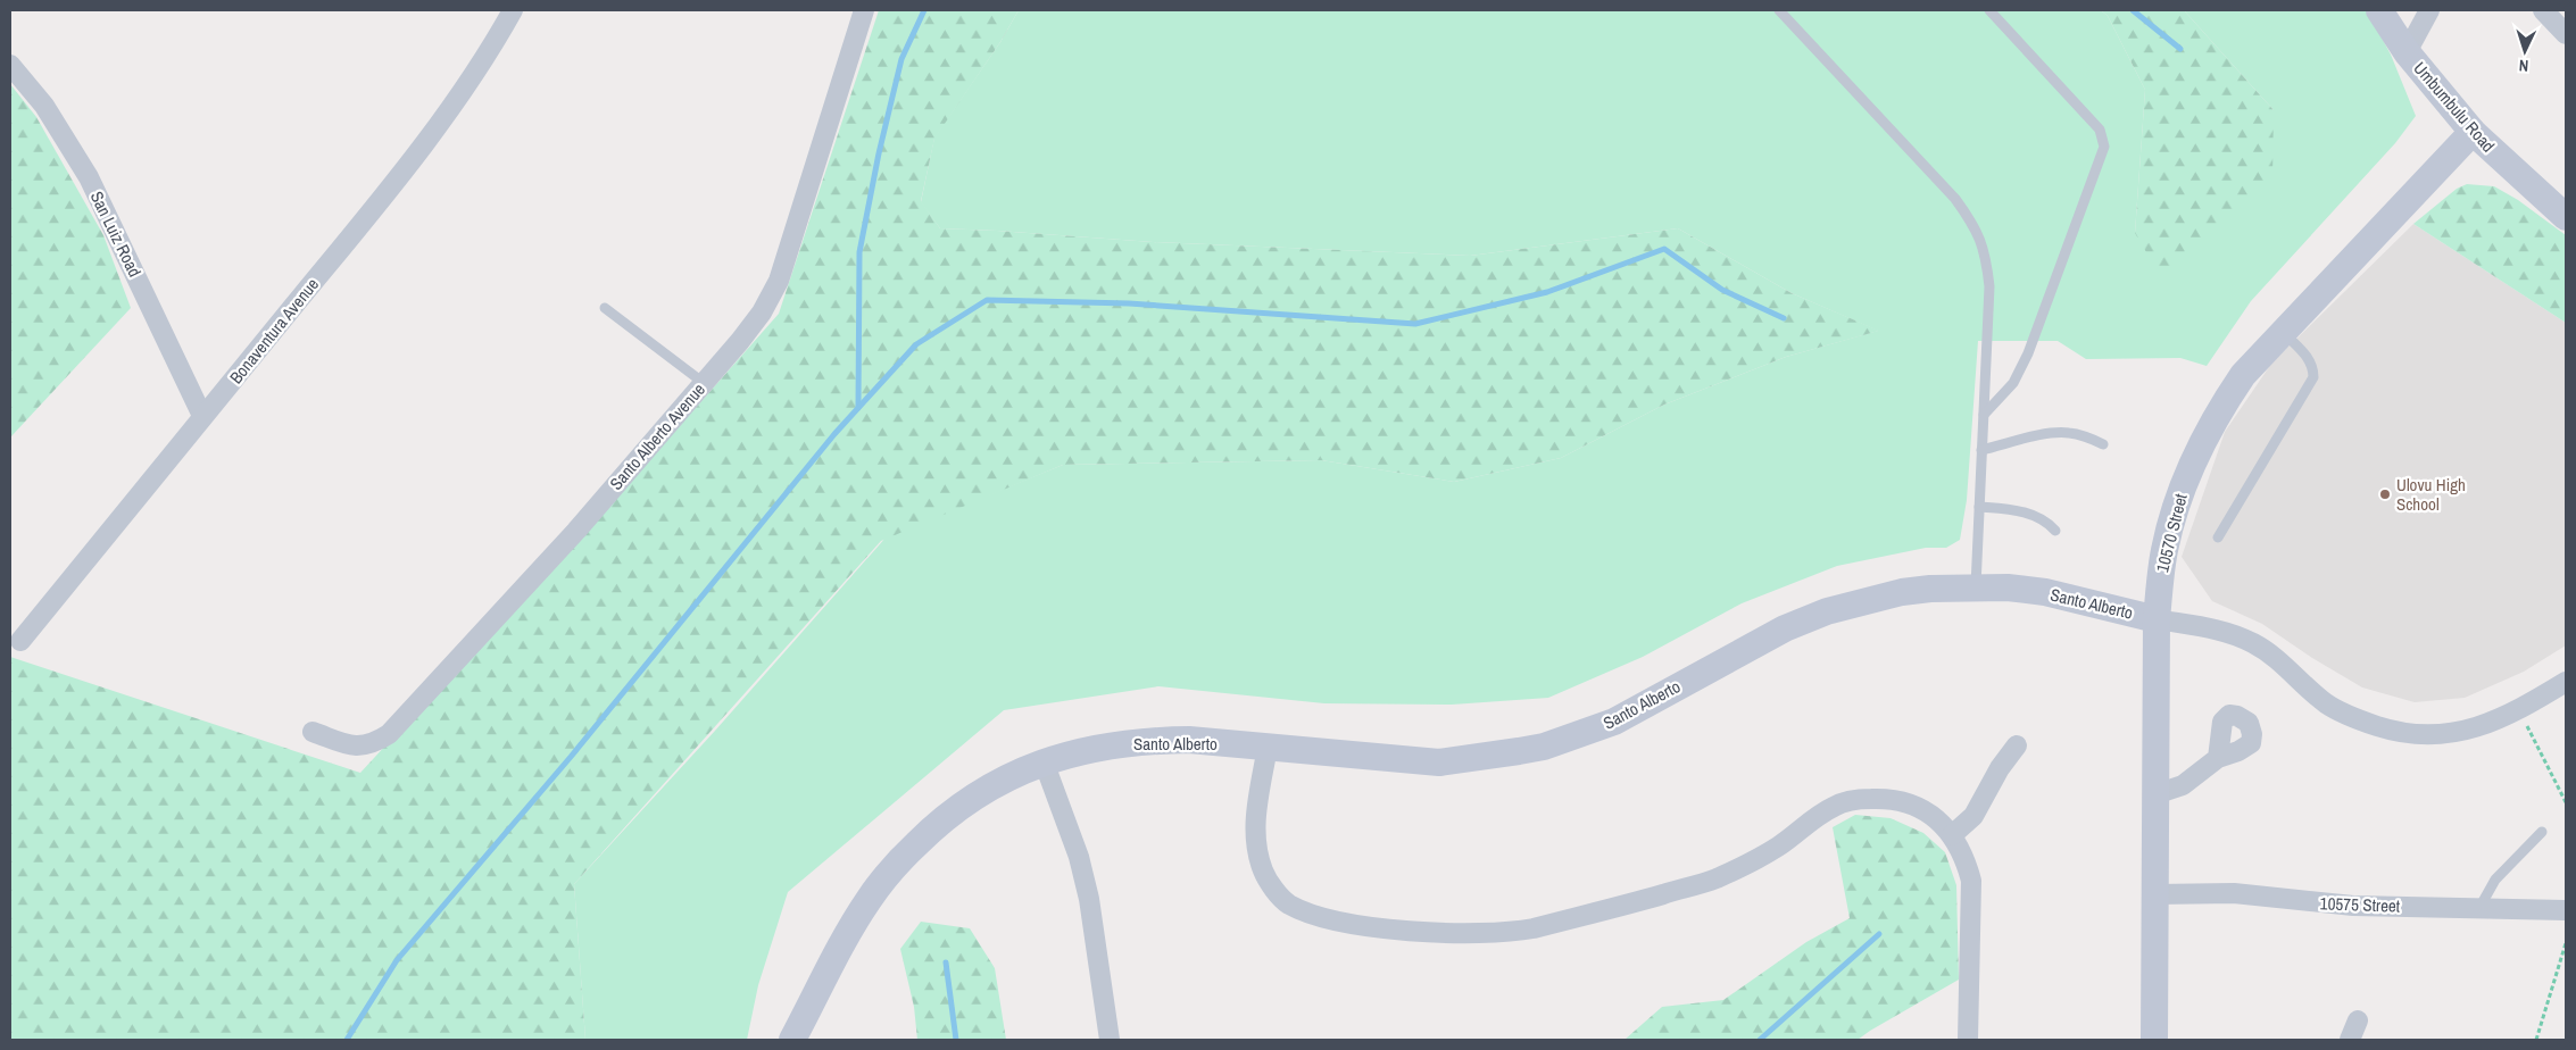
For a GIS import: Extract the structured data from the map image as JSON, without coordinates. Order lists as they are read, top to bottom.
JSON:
{
  "streets": {
    "street": [
      "Umbumbulu Road",
      "San Luiz Road",
      "Bonaventura Avenue",
      "Santo Alberto Avenue",
      "10570 Street",
      "Santo Alberto",
      "10575 Street"
    ]
  },
  "crossings": [
    ["Umbumbulu Road", "10570 Street"],
    ["San Luiz Road", "Bonaventura Avenue"],
    ["10570 Street", "Santo Alberto"],
    ["10570 Street", "10575 Street"]
  ],
  "places": ["Ulovu High School"],
  "north": "bottom"
}
